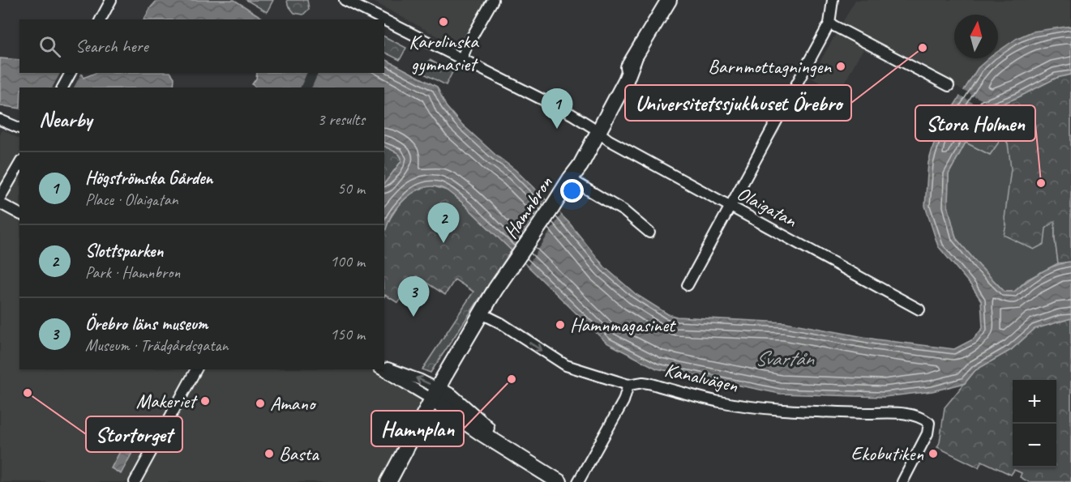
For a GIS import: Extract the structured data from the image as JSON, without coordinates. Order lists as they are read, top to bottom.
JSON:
{
  "streets": {
    "main road": ["Hamnbron"],
    "street": ["Olaigatan", "Kanalvägen"]
  },
  "crossings": [
    ["Olaigatan", "Hamnbron"],
    ["Hamnbron", "Kanalvägen"]
  ],
  "water": ["Svartån"],
  "places": [
    "Karolinska gymnasiet",
    "Universitetssjukhuset Örebro",
    "Barnmottagningen",
    "Stora Holmen",
    "Hamnmagasinet",
    "Hamnplan",
    "Stortorget",
    "Makeriet",
    "Amano",
    "Basta",
    "Ekobutiken"
  ],
  "north": "top",
  "page": {
    "search": "Search here",
    "heading": ["Nearby", "3 results"],
    "pins": ["1", "2", "3"],
    "list": [
      {
        "mark": "1",
        "name": "Högströmska Gården",
        "note": "Place · Olaigatan",
        "value": "50 m"
      },
      {
        "mark": "2",
        "name": "Slottsparken",
        "note": "Park · Hamnbron",
        "value": "100 m"
      },
      {
        "mark": "3",
        "name": "Örebro läns museum",
        "note": "Museum · Trädgårdsgatan",
        "value": "150 m"
      }
    ],
    "map_buttons": ["+", "−"]
  }
}
